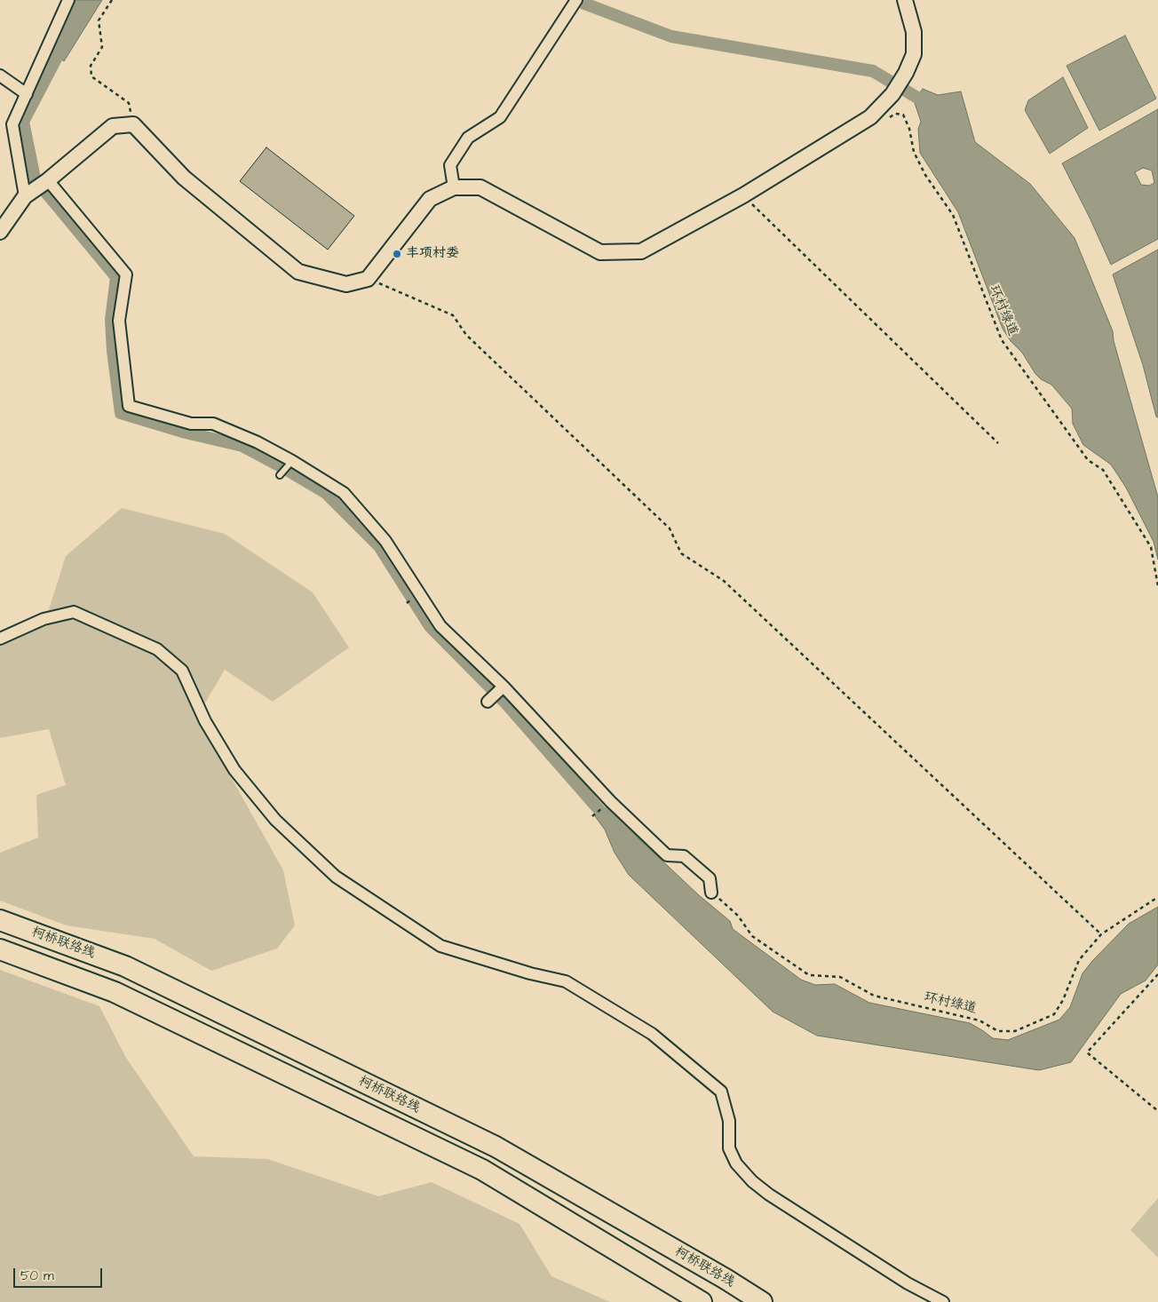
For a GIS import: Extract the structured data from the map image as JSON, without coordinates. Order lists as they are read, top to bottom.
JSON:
{
  "streets": {
    "highway": ["柯桥联络线"],
    "path": ["环村绿道"]
  },
  "places": ["丰项村委"],
  "scale_bar": "50 m"
}
